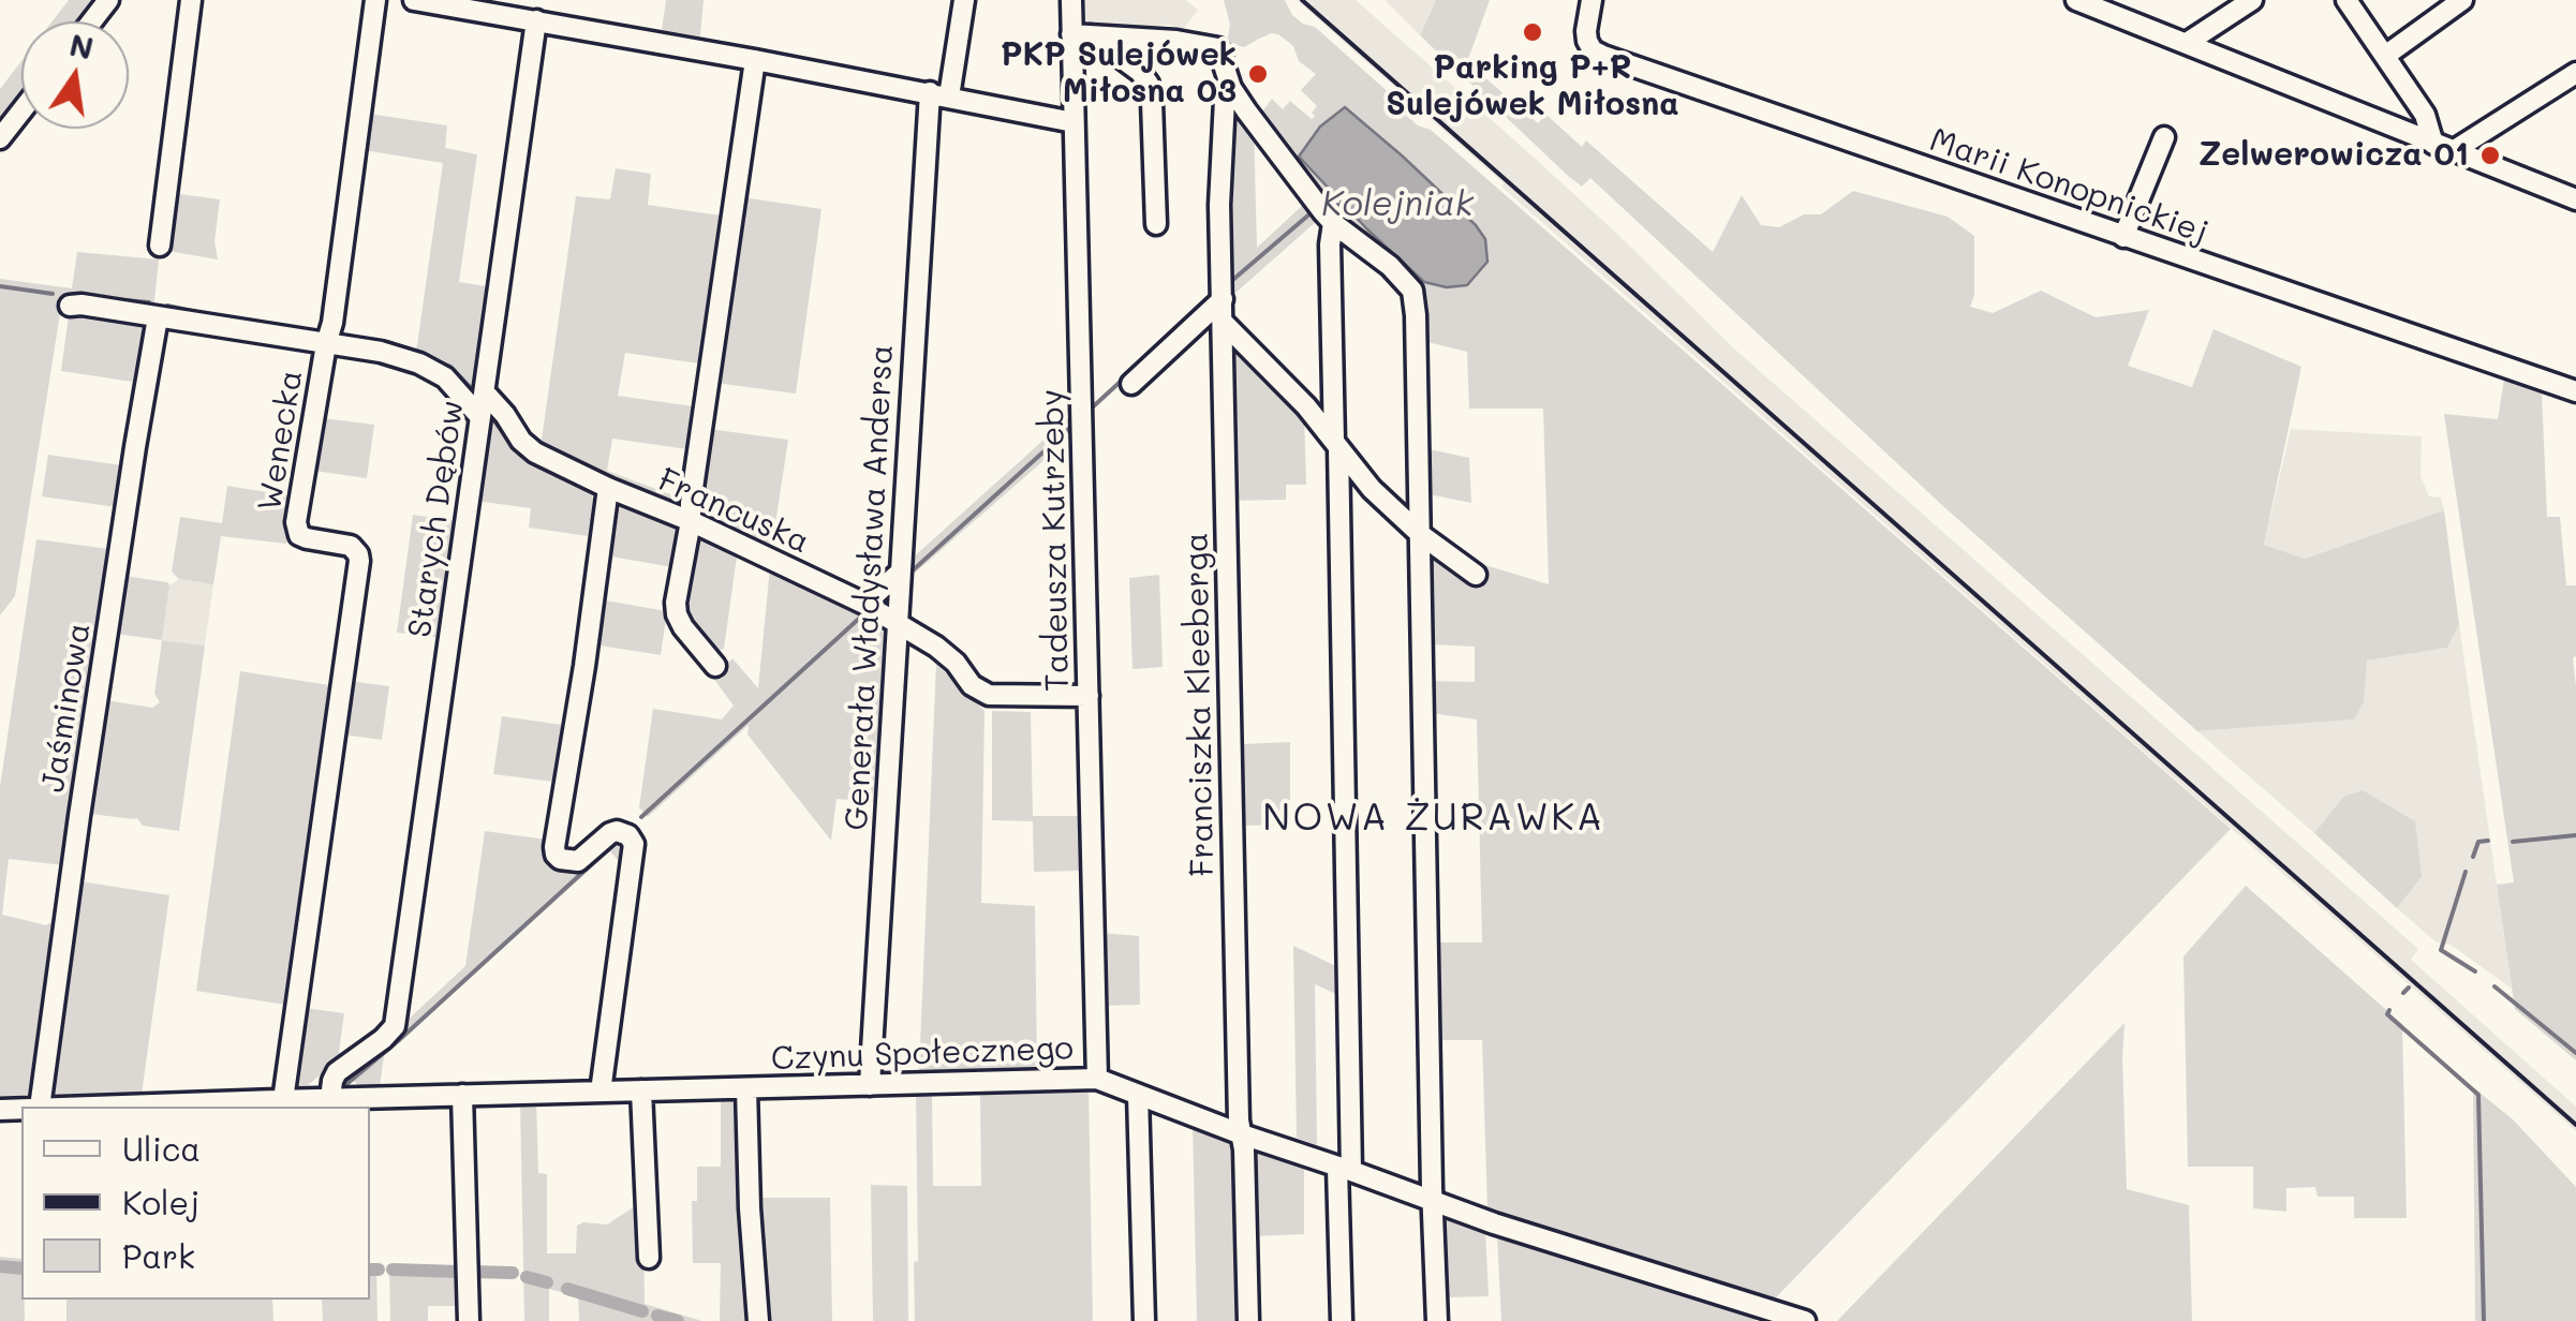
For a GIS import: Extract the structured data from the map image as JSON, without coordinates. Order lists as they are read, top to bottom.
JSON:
{
  "streets": {
    "street": [
      "Marii Konopnickiej",
      "Wenecka",
      "Francuska",
      "Starych Dębów",
      "Tadeusza Kutrzeby",
      "Generała Władysława Andersa",
      "Franciszka Kleeberga",
      "Jaśminowa",
      "Czynu Społecznego"
    ]
  },
  "crossings": [
    ["Wenecka", "Czynu Społecznego"],
    ["Francuska", "Starych Dębów"],
    ["Francuska", "Tadeusza Kutrzeby"],
    ["Francuska", "Generała Władysława Andersa"],
    ["Starych Dębów", "Czynu Społecznego"],
    ["Tadeusza Kutrzeby", "Czynu Społecznego"],
    ["Generała Władysława Andersa", "Czynu Społecznego"],
    ["Franciszka Kleeberga", "Czynu Społecznego"]
  ],
  "districts": ["NOWA ŻURAWKA"],
  "water": ["Kolejniak"],
  "places": ["Parking P+R Sulejówek Miłosna", "PKP Sulejówek Miłosna 03", "Zelwerowicza 01"],
  "legend": ["Ulica", "Kolej", "Park"],
  "north": "top"
}
